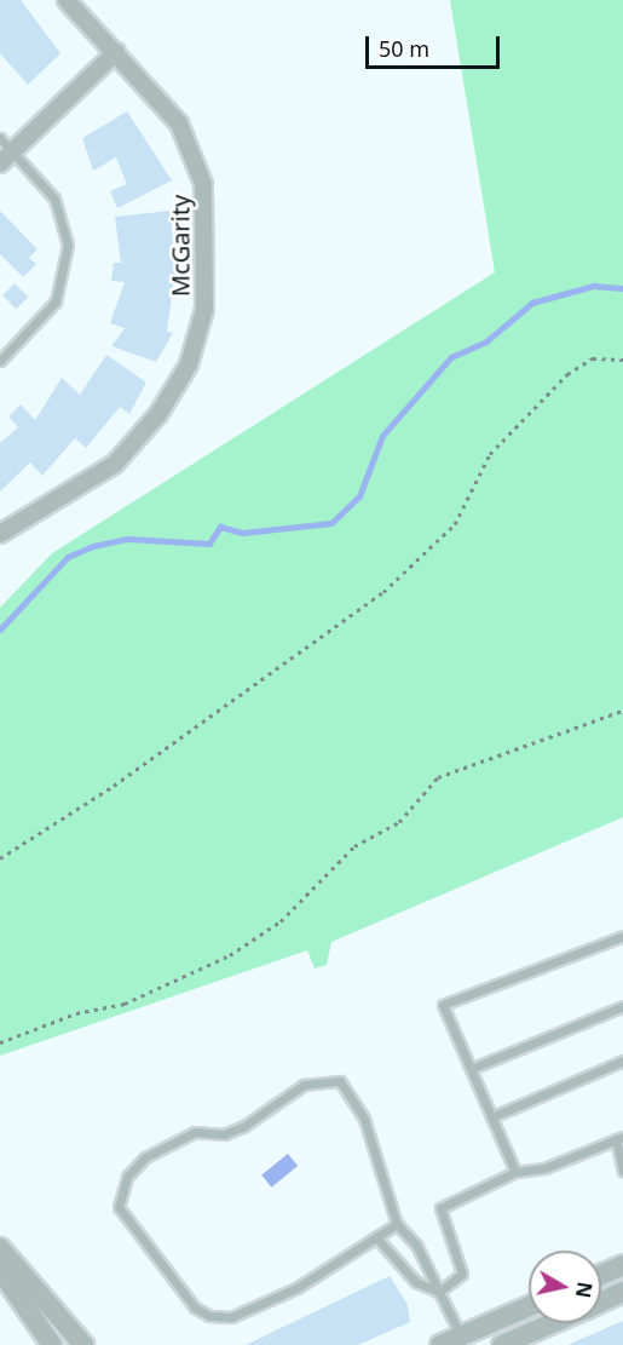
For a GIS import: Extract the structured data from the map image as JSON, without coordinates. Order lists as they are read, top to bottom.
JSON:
{
  "streets": {
    "street": ["McGarity"]
  },
  "scale_bar": "50 m",
  "north": "right"
}
